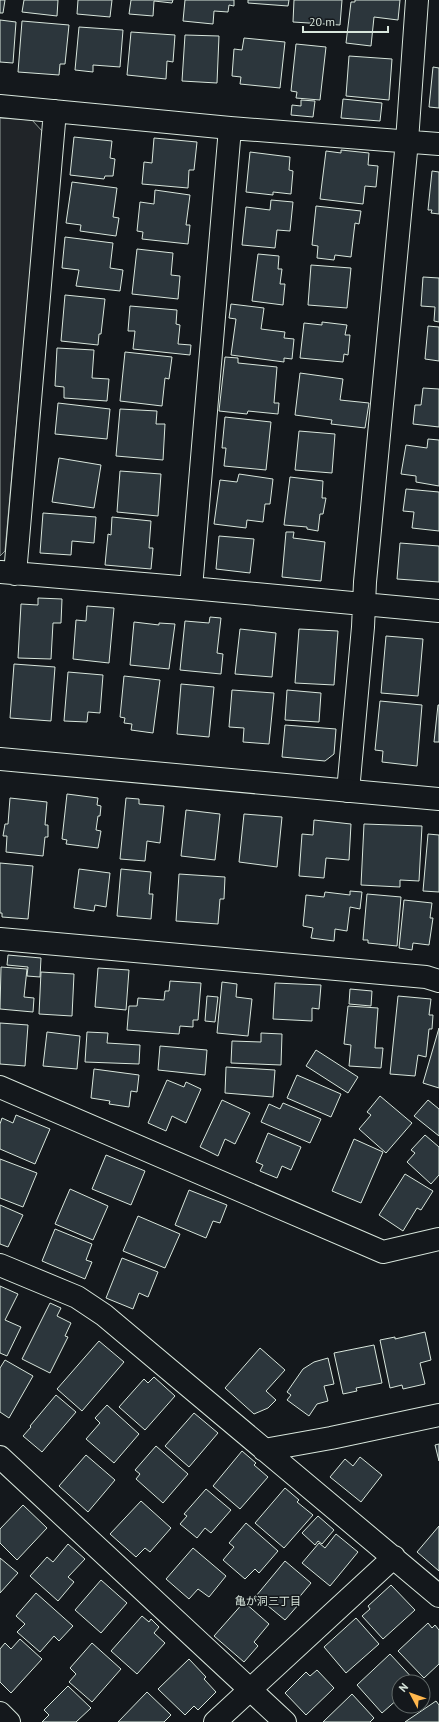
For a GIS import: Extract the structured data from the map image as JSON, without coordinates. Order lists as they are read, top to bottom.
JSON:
{
  "districts": ["亀が洞三丁目"],
  "scale_bar": "20 m",
  "north": "top left"
}
